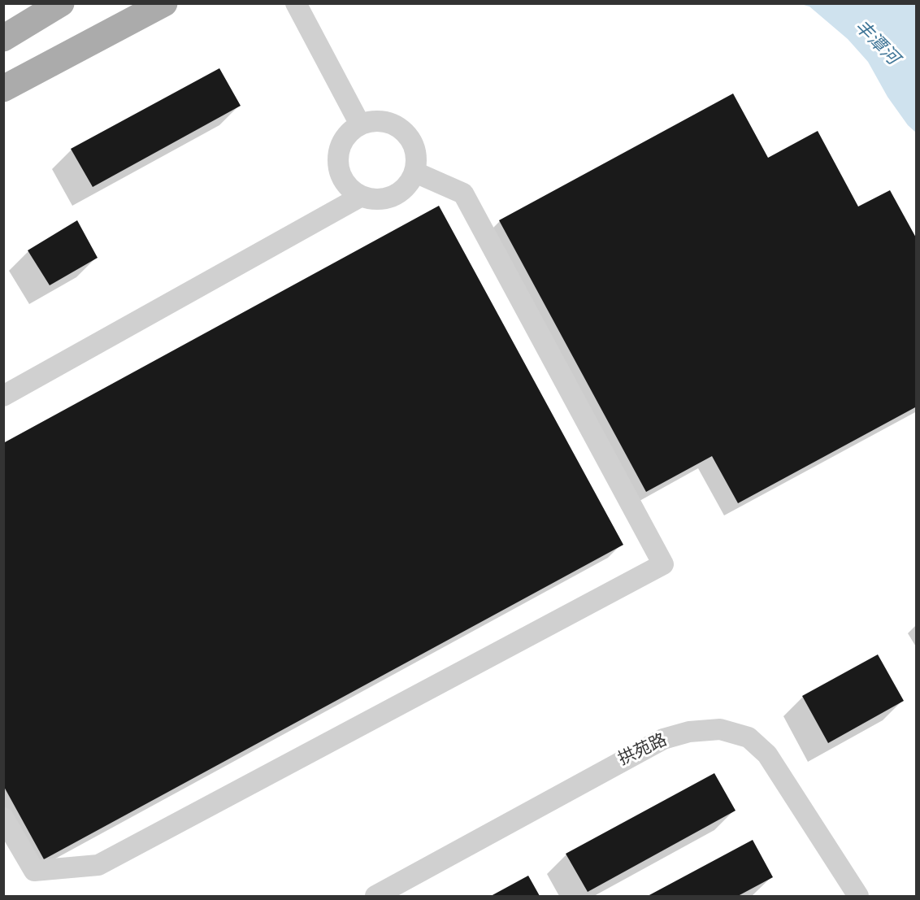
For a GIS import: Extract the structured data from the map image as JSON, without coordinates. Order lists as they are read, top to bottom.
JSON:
{
  "streets": {
    "street": ["拱苑路"]
  },
  "water": ["丰潭河"]
}
